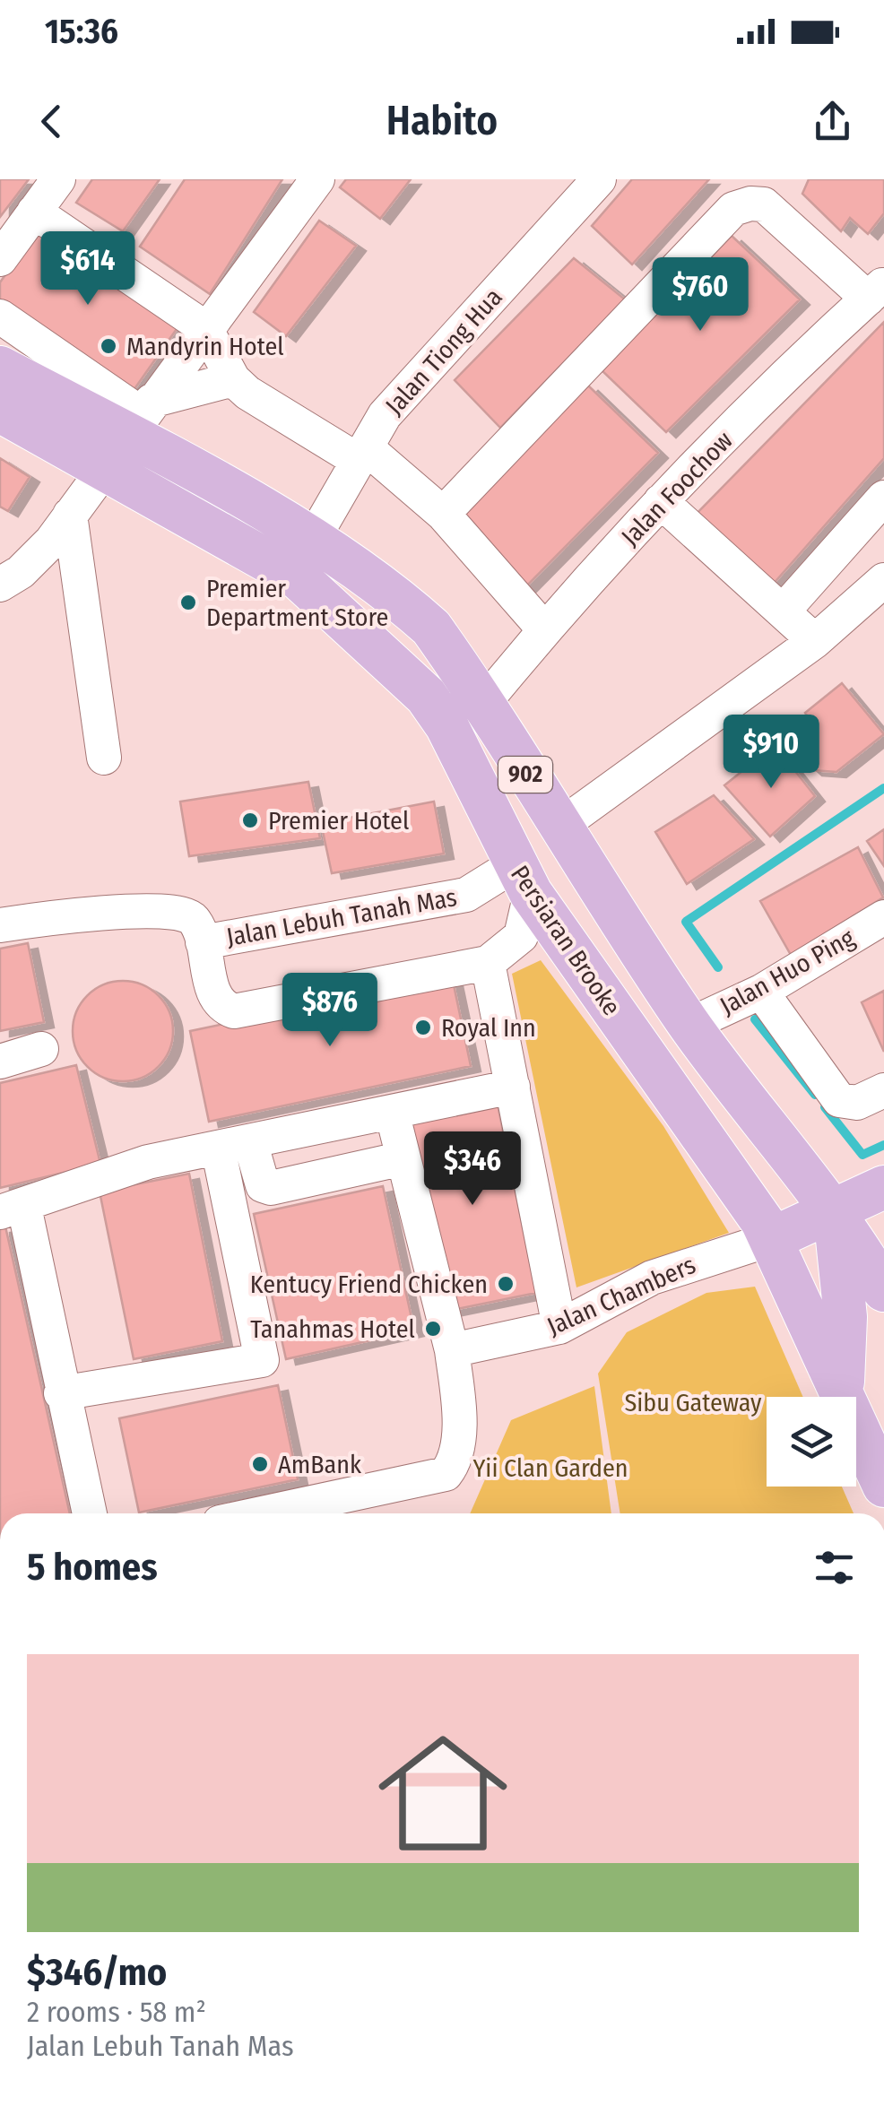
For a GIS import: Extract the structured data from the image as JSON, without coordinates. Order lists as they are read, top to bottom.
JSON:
{
  "streets": {
    "main road": ["902", "Persiaran Brooke"],
    "street": [
      "Jalan Tiong Hua",
      "Jalan Foochow",
      "Jalan Lebuh Tanah Mas",
      "Jalan Huo Ping",
      "Jalan Chambers"
    ]
  },
  "crossings": [
    ["Jalan Tiong Hua", "Persiaran Brooke"],
    ["Jalan Foochow", "Persiaran Brooke"],
    ["Jalan Lebuh Tanah Mas", "Persiaran Brooke"],
    ["Persiaran Brooke", "Jalan Huo Ping"],
    ["Persiaran Brooke", "Jalan Chambers"]
  ],
  "parks": ["Sibu Gateway", "Yii Clan Garden"],
  "places": [
    "Mandyrin Hotel",
    "Premier Department Store",
    "Premier Hotel",
    "Royal Inn",
    "Kentucy Friend Chicken",
    "Tanahmas Hotel",
    "AmBank"
  ],
  "page": {
    "status": "15:36",
    "header": "Habito",
    "price": [
      "$614",
      "$760",
      "$910",
      "$876",
      "$346"
    ],
    "heading": "5 homes",
    "list": [
      {
        "name": "$346/mo",
        "note": "2 rooms · 58 m² · Jalan Lebuh Tanah Mas"
      }
    ]
  }
}
